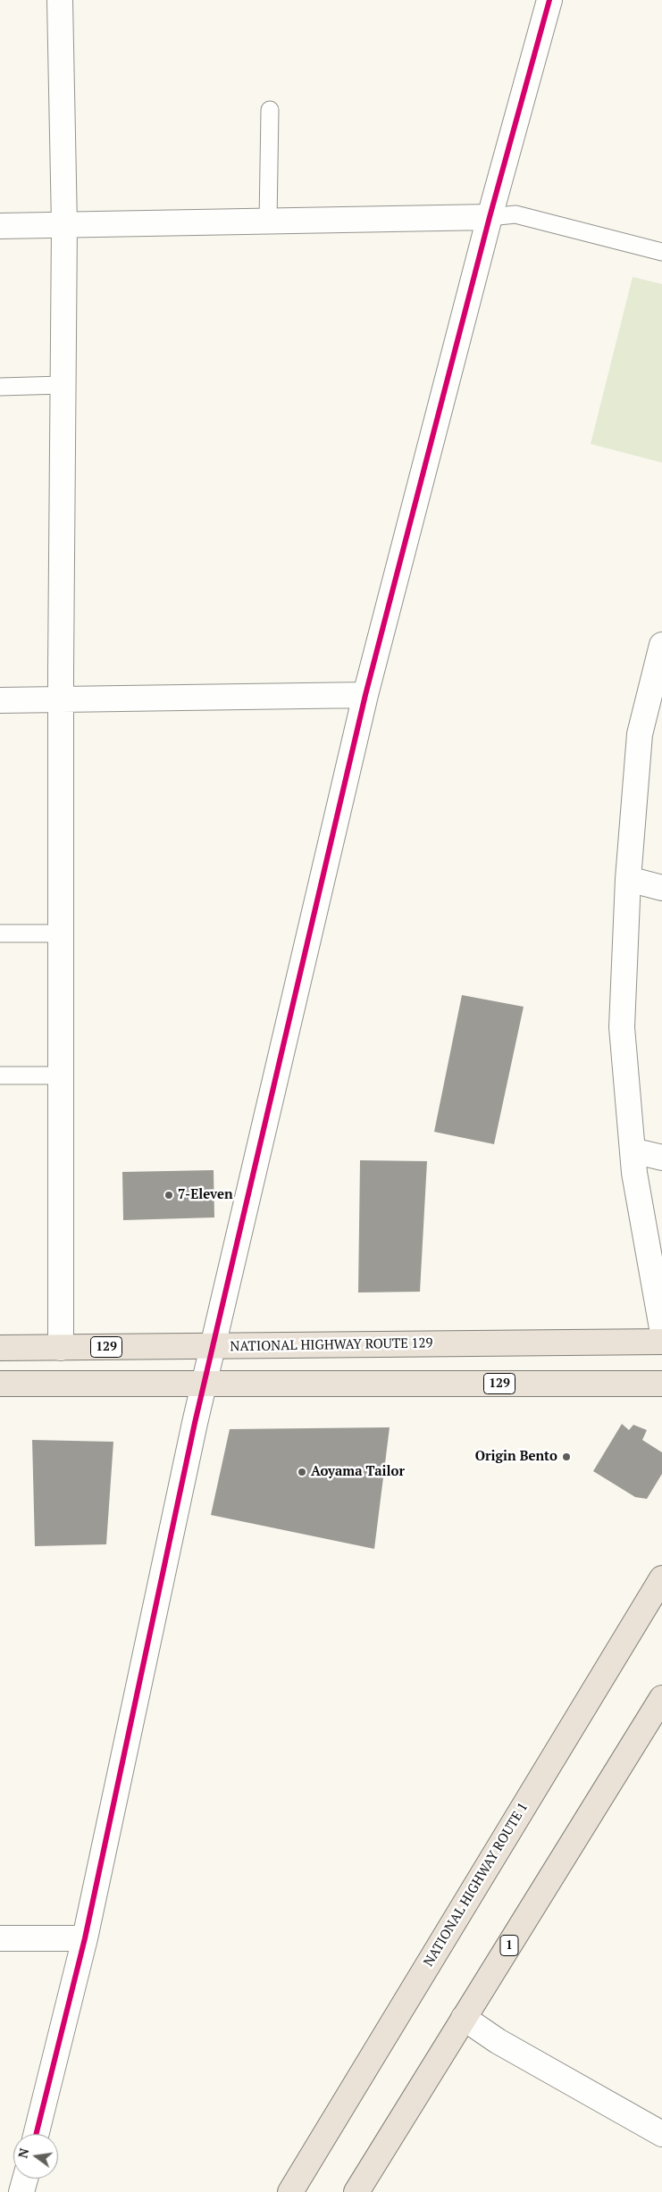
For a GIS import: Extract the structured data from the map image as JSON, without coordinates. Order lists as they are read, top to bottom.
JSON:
{
  "streets": {
    "highway": [
      "NATIONAL HIGHWAY ROUTE 129",
      "129",
      "NATIONAL HIGHWAY ROUTE 1",
      "1"
    ]
  },
  "places": ["7-Eleven", "Origin Bento", "Aoyama Tailor"],
  "north": "left"
}
